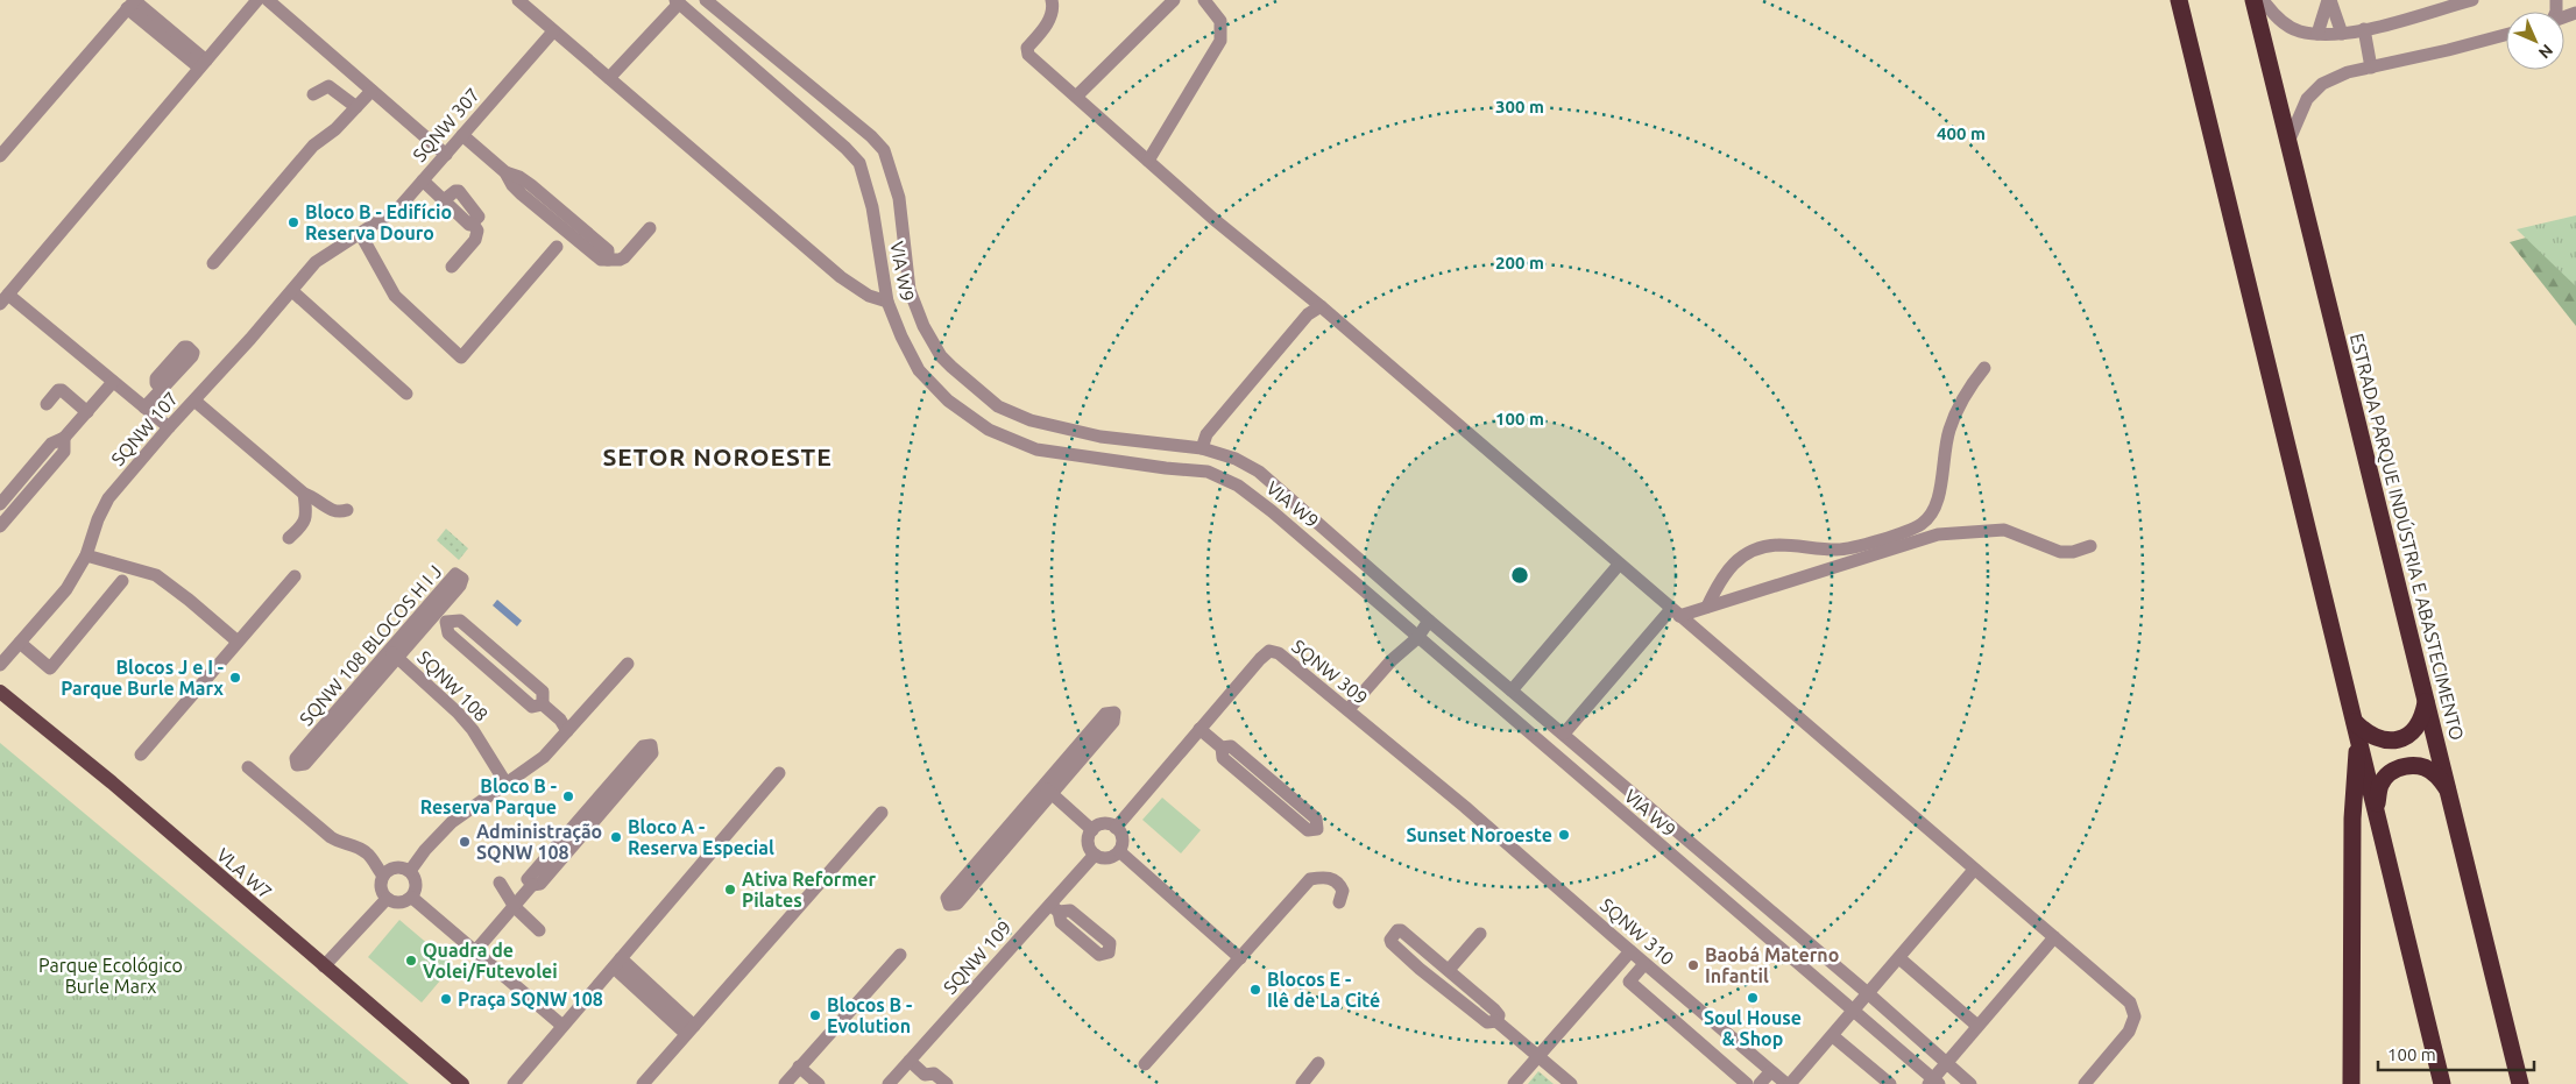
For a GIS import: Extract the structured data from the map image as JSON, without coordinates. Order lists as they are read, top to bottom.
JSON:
{
  "streets": {
    "highway": ["ESTRADA PARQUE INDÚSTRIA E ABASTECIMENTO"],
    "main road": ["VLA W7"],
    "street": [
      "SQNW 307",
      "VIA W9",
      "SQNW 107",
      "SQNW 108 BLOCOS H I J",
      "SQNW 309",
      "SQNW 108",
      "SQNW 310",
      "SQNW 109"
    ]
  },
  "crossings": [
    ["SQNW 307", "SQNW 107"],
    ["SQNW 108 BLOCOS H I J", "SQNW 108"],
    ["SQNW 309", "SQNW 310"],
    ["SQNW 309", "SQNW 109"]
  ],
  "districts": ["SETOR NOROESTE"],
  "parks": ["Parque Ecológico Burle Marx"],
  "places": [
    "Bloco B - Edifício Reserva Douro",
    "Blocos J e I - Parque Burle Marx",
    "Bloco B - Reserva Parque",
    "Sunset Noroeste",
    "Bloco A - Reserva Especial",
    "Administração SQNW 108",
    "Ativa Reformer Pilates",
    "Quadra de Volei/Futevolei",
    "Baobá Materno Infantil",
    "Blocos E - Ilê de La Cité",
    "Soul House & Shop",
    "Praça SQNW 108",
    "Blocos B - Evolution"
  ],
  "scale_bar": "100 m",
  "north": "bottom right",
  "rings": [
    "300 m",
    "400 m",
    "200 m",
    "100 m"
  ]
}
